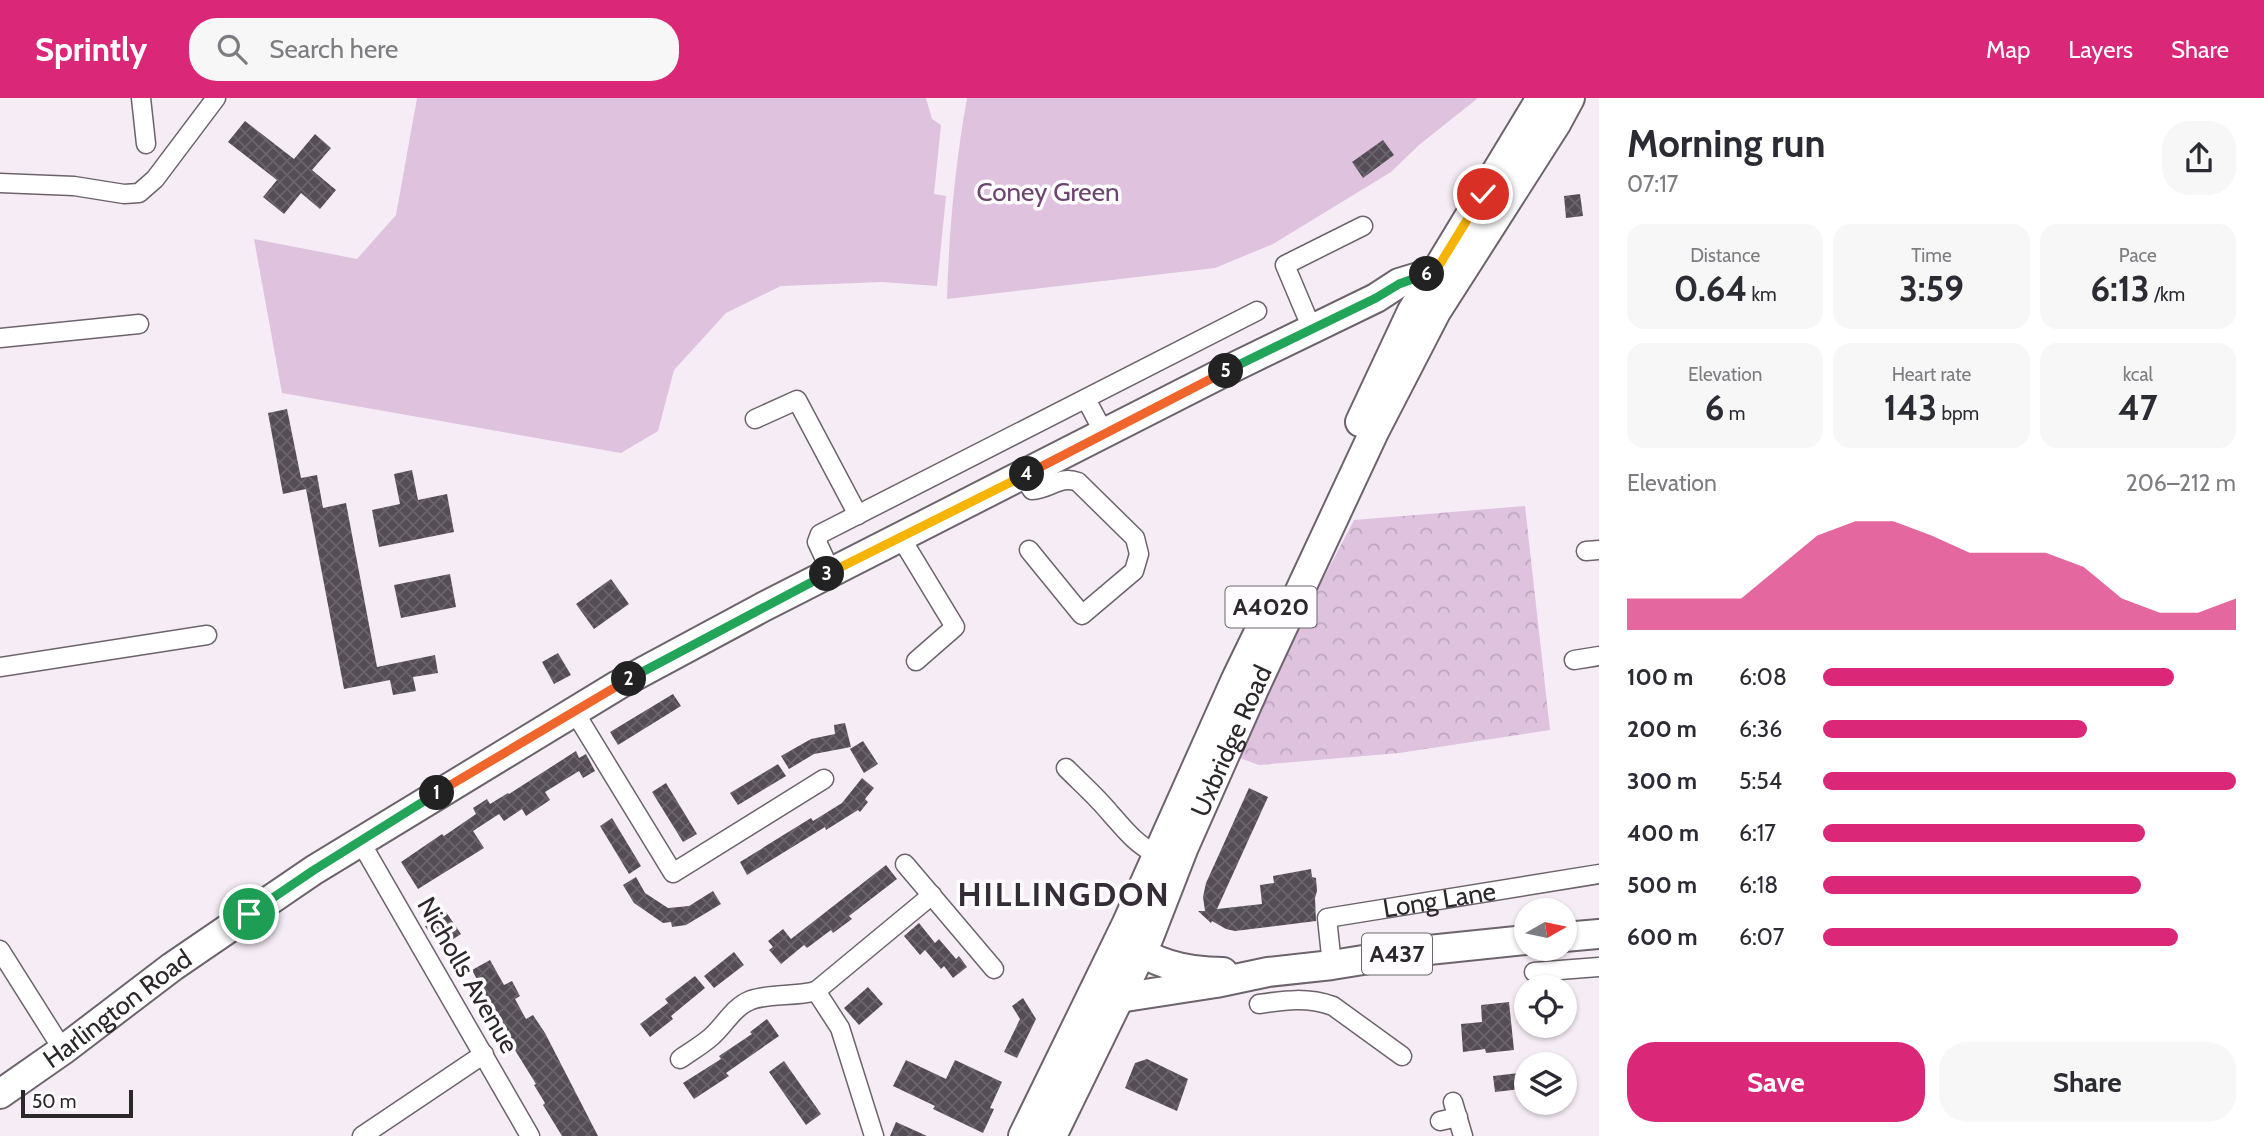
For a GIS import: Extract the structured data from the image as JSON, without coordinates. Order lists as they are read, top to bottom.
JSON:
{
  "streets": {
    "main road": [
      "A4020",
      "Uxbridge Road",
      "Long Lane",
      "A437",
      "Harlington Road"
    ],
    "street": ["Nicholls Avenue"]
  },
  "crossings": [
    ["Uxbridge Road", "Long Lane"],
    ["Uxbridge Road", "Harlington Road"],
    ["Nicholls Avenue", "Harlington Road"]
  ],
  "districts": ["HILLINGDON"],
  "parks": ["Coney Green"],
  "scale_bar": "50 m",
  "north": "right",
  "page": {
    "header": "Sprintly",
    "search": "Search here",
    "nav": ["Map", "Layers", "Share"],
    "heading": ["Morning run", "07:17"],
    "stats": [
      ["Distance", "0.64 km"],
      ["Time", "3:59"],
      ["Pace", "6:13 /km"],
      ["Elevation", "6 m"],
      ["Heart rate", "143 bpm"],
      ["kcal", "47"]
    ],
    "pins": [
      "6",
      "5",
      "4",
      "3",
      "2",
      "1"
    ],
    "chart": ["Elevation", "206–212 m"],
    "list": [
      {
        "name": "100 m",
        "note": "6:08"
      },
      {
        "name": "200 m",
        "note": "6:36"
      },
      {
        "name": "300 m",
        "note": "5:54"
      },
      {
        "name": "400 m",
        "note": "6:17"
      },
      {
        "name": "500 m",
        "note": "6:18"
      },
      {
        "name": "600 m",
        "note": "6:07"
      }
    ],
    "buttons": ["Save", "Share"],
    "scale": "50 m"
  }
}
